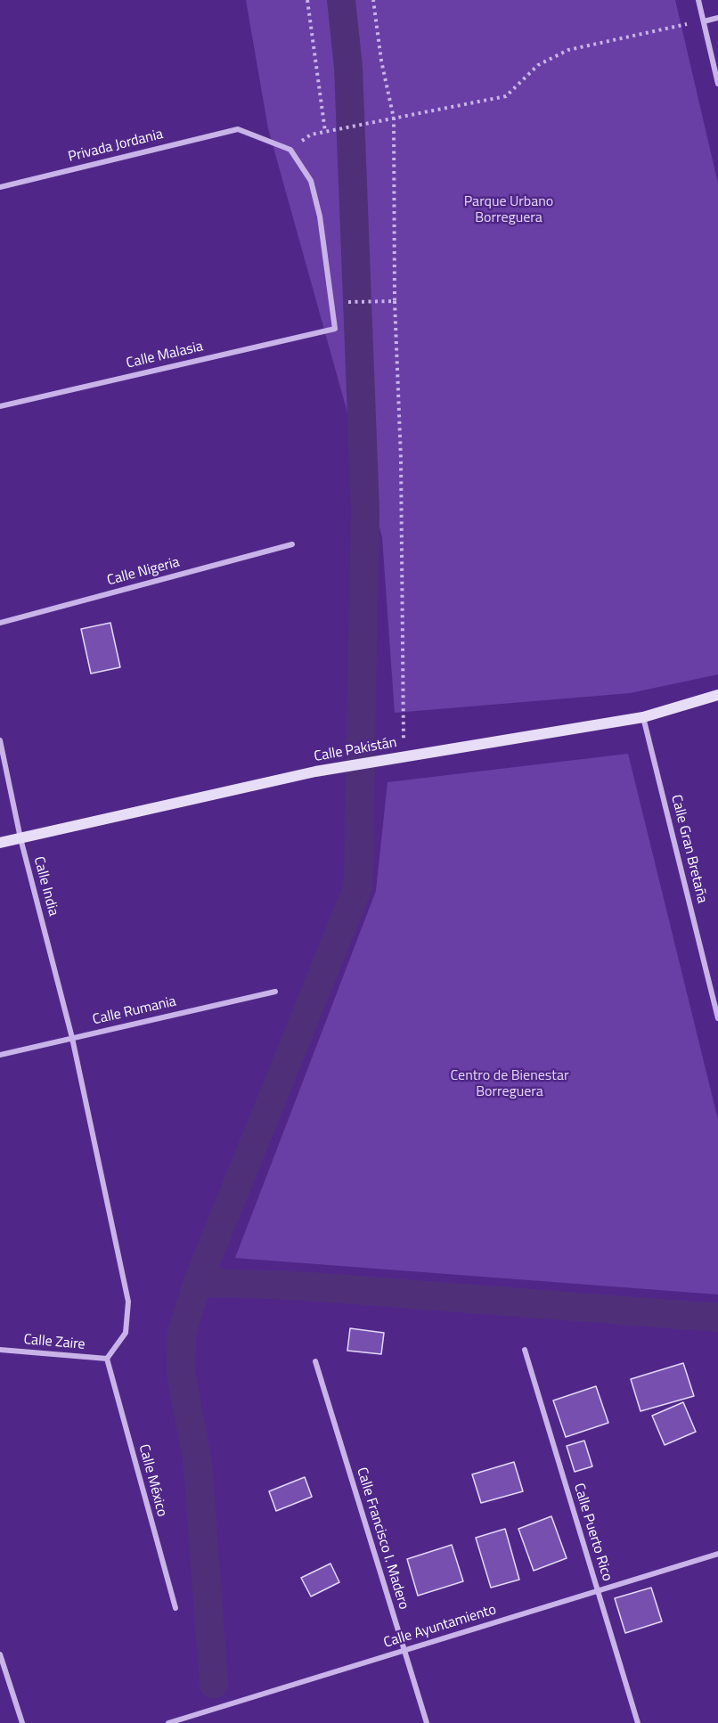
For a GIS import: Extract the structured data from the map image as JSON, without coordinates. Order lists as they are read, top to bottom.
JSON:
{
  "streets": {
    "street": [
      "Privada Jordania",
      "Calle Malasia",
      "Calle Nigeria",
      "Calle Pakistán",
      "Calle Gran Bretaña",
      "Calle India",
      "Calle Rumania",
      "Calle Zaire",
      "Calle México",
      "Calle Puerto Rico",
      "Calle Francisco I. Madero",
      "Calle Ayuntamiento"
    ]
  },
  "crossings": [
    ["Calle Pakistán", "Calle Gran Bretaña"],
    ["Calle Pakistán", "Calle India"],
    ["Calle India", "Calle Rumania"],
    ["Calle India", "Calle Zaire"],
    ["Calle India", "Calle México"],
    ["Calle Zaire", "Calle México"],
    ["Calle Puerto Rico", "Calle Ayuntamiento"],
    ["Calle Francisco I. Madero", "Calle Ayuntamiento"]
  ],
  "parks": ["Parque Urbano Borreguera", "Centro de Bienestar Borreguera"]
}
